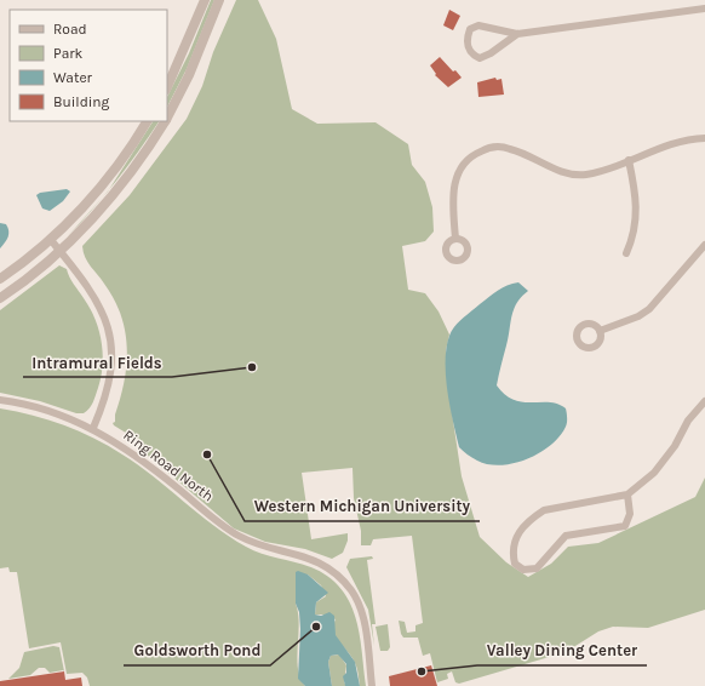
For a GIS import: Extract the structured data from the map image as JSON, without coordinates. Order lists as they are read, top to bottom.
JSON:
{
  "streets": {
    "street": ["Ring Road North"]
  },
  "places": [
    "Intramural Fields",
    "Western Michigan University",
    "Goldsworth Pond",
    "Valley Dining Center"
  ],
  "legend": [
    "Road",
    "Park",
    "Water",
    "Building"
  ]
}
